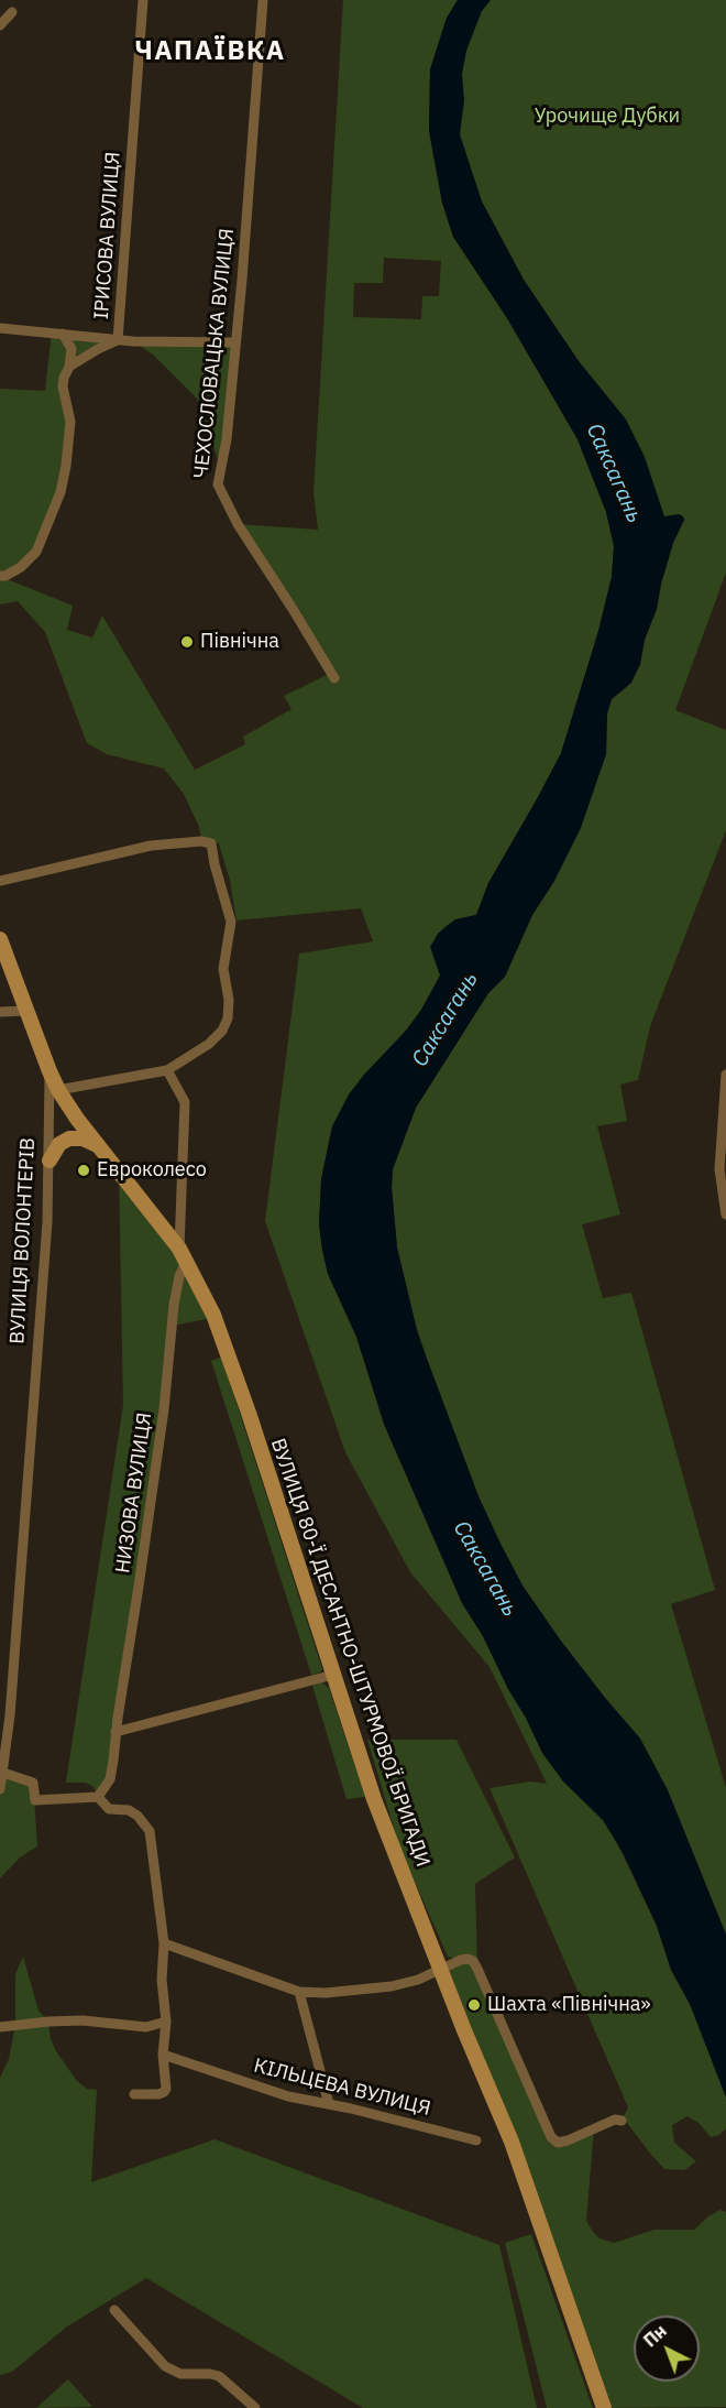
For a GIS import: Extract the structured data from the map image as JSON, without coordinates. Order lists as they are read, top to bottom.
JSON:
{
  "streets": {
    "street": [
      "ІРИСОВА ВУЛИЦЯ",
      "ЧЕХОСЛОВАЦЬКА ВУЛИЦЯ",
      "ВУЛИЦЯ ВОЛОНТЕРІВ",
      "НИЗОВА ВУЛИЦЯ",
      "ВУЛИЦЯ 80-Ї ДЕСАНТНО-ШТУРМОВОЇ БРИГАДИ",
      "КІЛЬЦЕВА ВУЛИЦЯ"
    ]
  },
  "crossings": [
    ["ВУЛИЦЯ ВОЛОНТЕРІВ", "ВУЛИЦЯ 80-Ї ДЕСАНТНО-ШТУРМОВОЇ БРИГАДИ"],
    ["НИЗОВА ВУЛИЦЯ", "ВУЛИЦЯ 80-Ї ДЕСАНТНО-ШТУРМОВОЇ БРИГАДИ"]
  ],
  "districts": ["ЧАПАЇВКА"],
  "water": ["Саксагань"],
  "parks": ["Урочище Дубки"],
  "places": ["Північна", "Евроколесо", "Шахта «Північна»"],
  "north": "top left"
}
